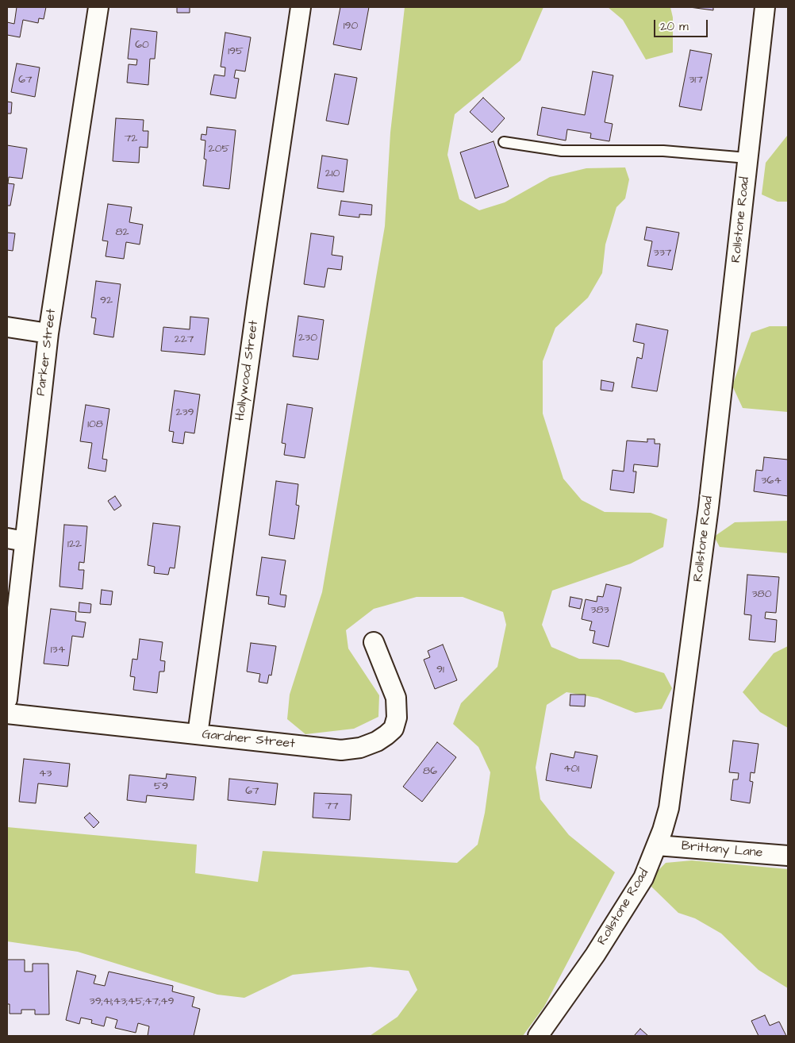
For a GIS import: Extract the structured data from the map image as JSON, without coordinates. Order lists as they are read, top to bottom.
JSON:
{
  "streets": {
    "street": [
      "Rollstone Road",
      "Parker Street",
      "Hollywood Street",
      "Gardner Street",
      "Brittany Lane"
    ]
  },
  "crossings": [
    ["Rollstone Road", "Brittany Lane"],
    ["Hollywood Street", "Gardner Street"]
  ],
  "house_numbers": [
    "190",
    "60",
    "195",
    "67",
    "317",
    "72",
    "205",
    "210",
    "82",
    "337",
    "92",
    "230",
    "227",
    "239",
    "108",
    "364",
    "122",
    "380",
    "383",
    "134",
    "91",
    "401",
    "86",
    "43",
    "59",
    "67",
    "77",
    "39;41;43;45;47;49"
  ],
  "scale_bar": "20 m"
}
